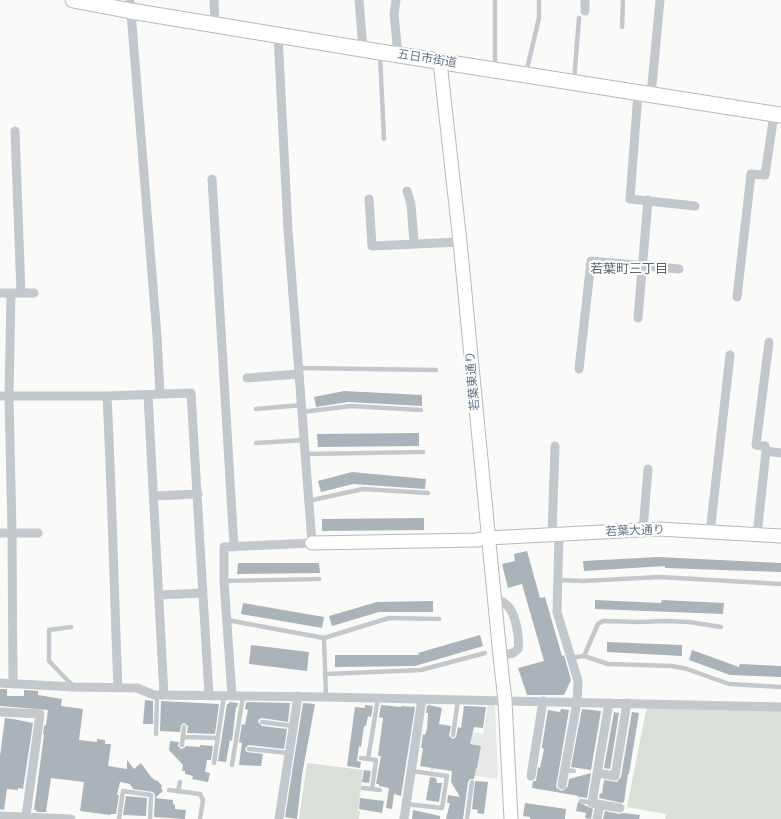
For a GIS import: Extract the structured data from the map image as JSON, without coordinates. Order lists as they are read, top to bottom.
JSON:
{
  "streets": {
    "main road": ["五日市街道"],
    "street": ["若葉東通り", "若葉大通り"]
  },
  "crossings": [
    ["五日市街道", "若葉東通り"],
    ["若葉東通り", "若葉大通り"]
  ],
  "districts": ["若葉町三丁目"]
}
